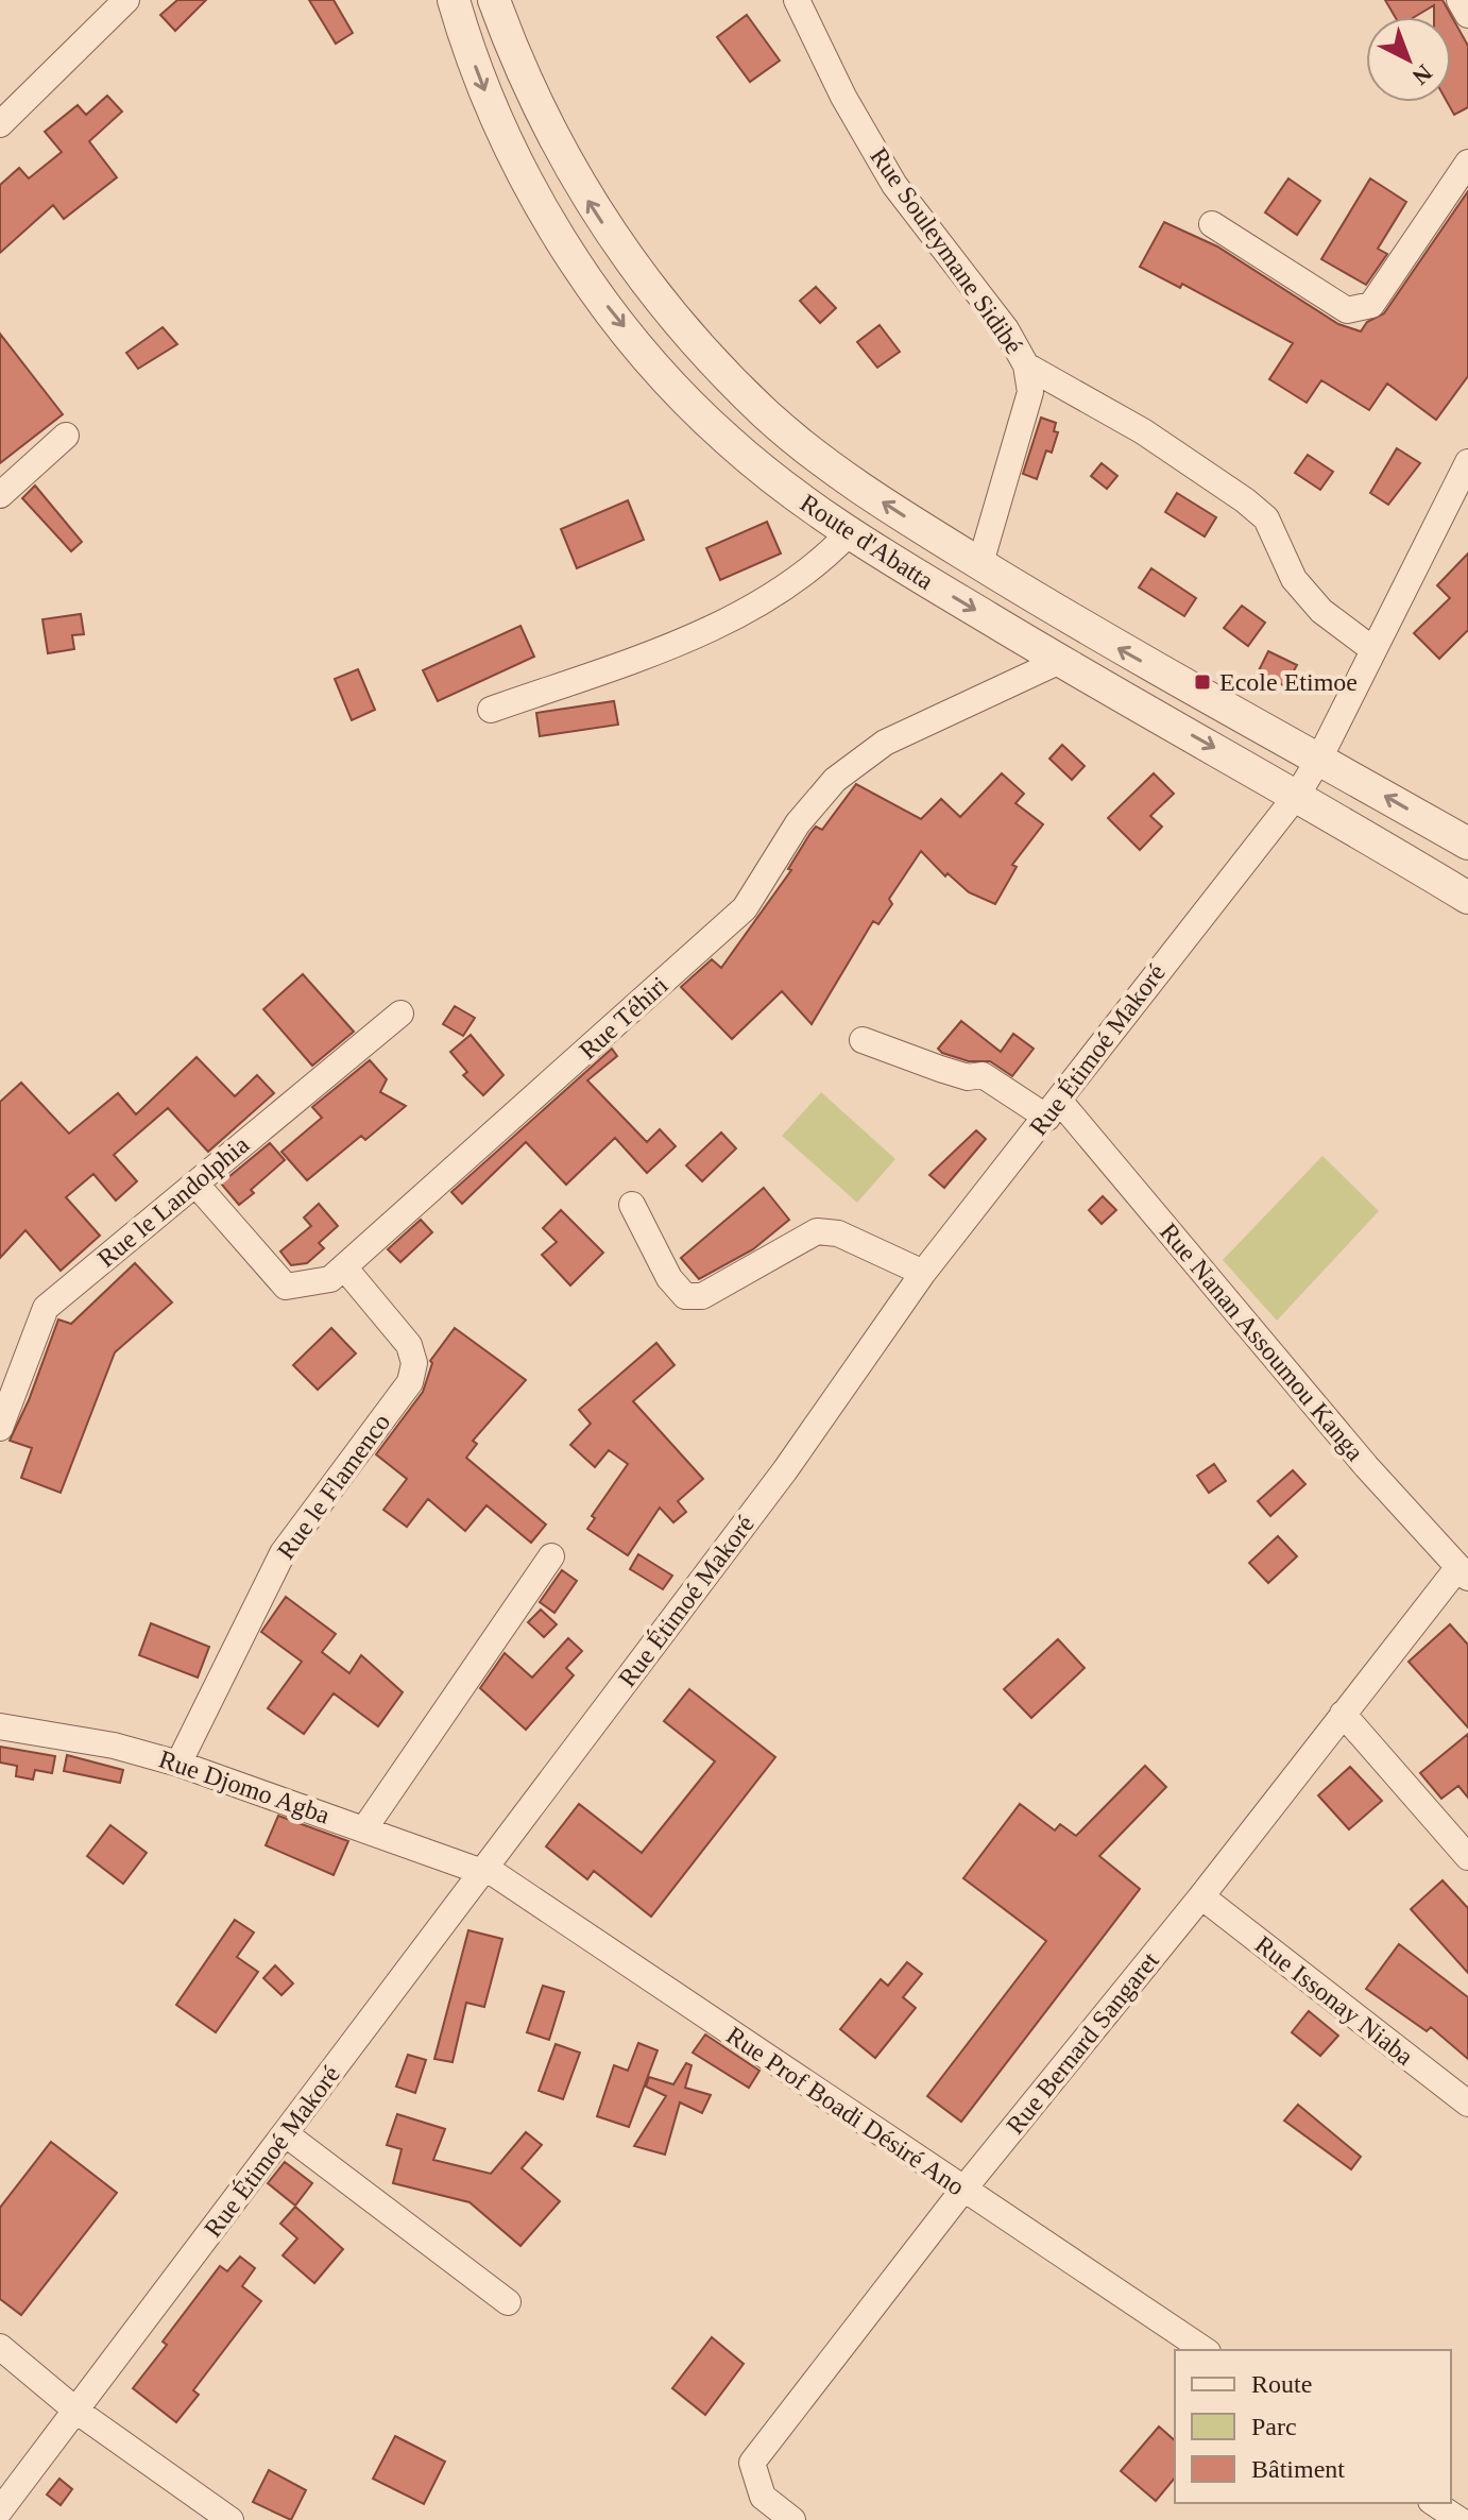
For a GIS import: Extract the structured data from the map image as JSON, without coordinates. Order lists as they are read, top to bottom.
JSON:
{
  "streets": {
    "street": [
      "Rue Souleymane Sidibé",
      "Route d'Abatta",
      "Rue Téhiri",
      "Rue Étimoé Makoré",
      "Rue le Landolphia",
      "Rue Nanan Assoumou Kanga",
      "Rue le Flamenco",
      "Rue Djomo Agba",
      "Rue Issonay Niaba",
      "Rue Bernard Sangaret",
      "Rue Prof Boadi Désiré Ano"
    ]
  },
  "crossings": [
    ["Rue Souleymane Sidibé", "Route d'Abatta"],
    ["Route d'Abatta", "Rue Téhiri"],
    ["Route d'Abatta", "Rue Étimoé Makoré"],
    ["Rue Téhiri", "Rue le Landolphia"],
    ["Rue Téhiri", "Rue le Flamenco"],
    ["Rue Étimoé Makoré", "Rue Nanan Assoumou Kanga"],
    ["Rue Étimoé Makoré", "Rue Djomo Agba"],
    ["Rue Étimoé Makoré", "Rue Prof Boadi Désiré Ano"],
    ["Rue Nanan Assoumou Kanga", "Rue Bernard Sangaret"],
    ["Rue le Flamenco", "Rue Djomo Agba"],
    ["Rue Djomo Agba", "Rue Prof Boadi Désiré Ano"],
    ["Rue Issonay Niaba", "Rue Bernard Sangaret"],
    ["Rue Bernard Sangaret", "Rue Prof Boadi Désiré Ano"]
  ],
  "places": {
    "transit": ["Ecole Etimoe"]
  },
  "legend": ["Route", "Parc", "Bâtiment"],
  "north": "bottom right"
}
